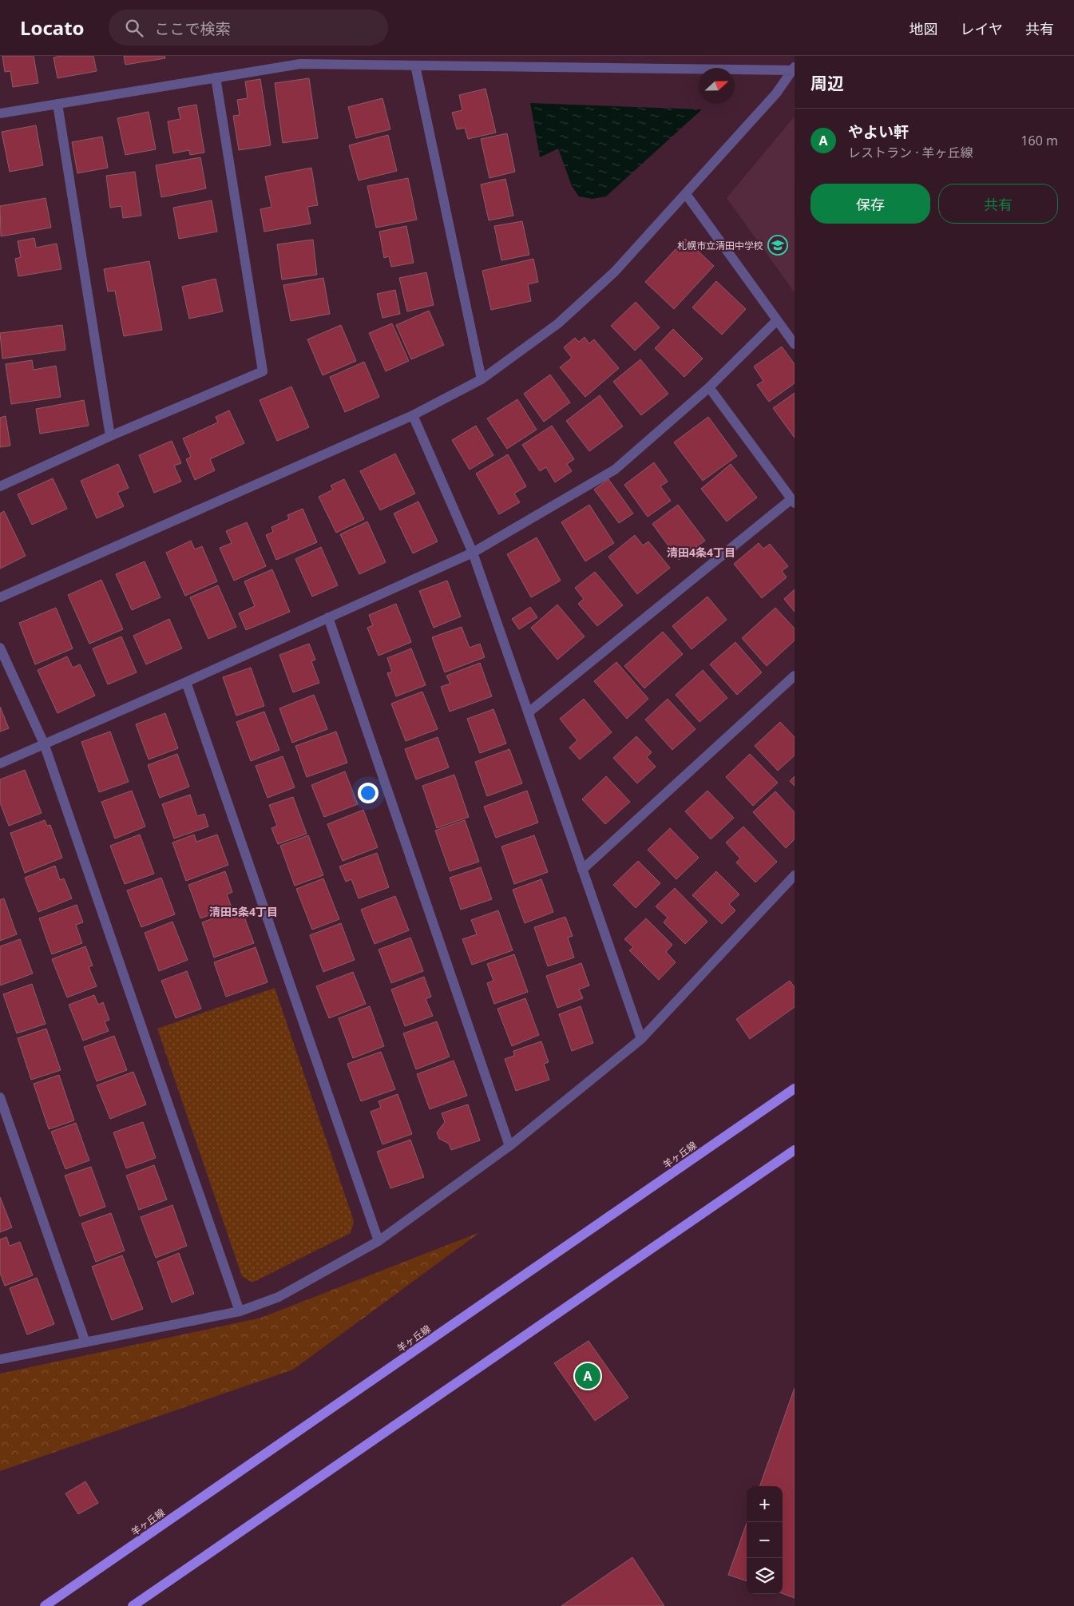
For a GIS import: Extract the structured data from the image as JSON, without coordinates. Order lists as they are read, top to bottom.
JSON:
{
  "streets": {
    "main road": ["羊ヶ丘線"]
  },
  "districts": ["清田4条4丁目", "清田5条4丁目"],
  "places": {
    "school or university": ["札幌市立清田中学校"]
  },
  "north": "right",
  "page": {
    "header": "Locato",
    "search": "ここで検索",
    "nav": ["地図", "レイヤ", "共有"],
    "heading": "周辺",
    "list": [
      {
        "mark": "A",
        "name": "やよい軒",
        "note": "レストラン · 羊ヶ丘線",
        "value": "160 m"
      }
    ],
    "buttons": ["保存", "共有"],
    "pins": "A",
    "map_buttons": ["+", "−"]
  }
}
